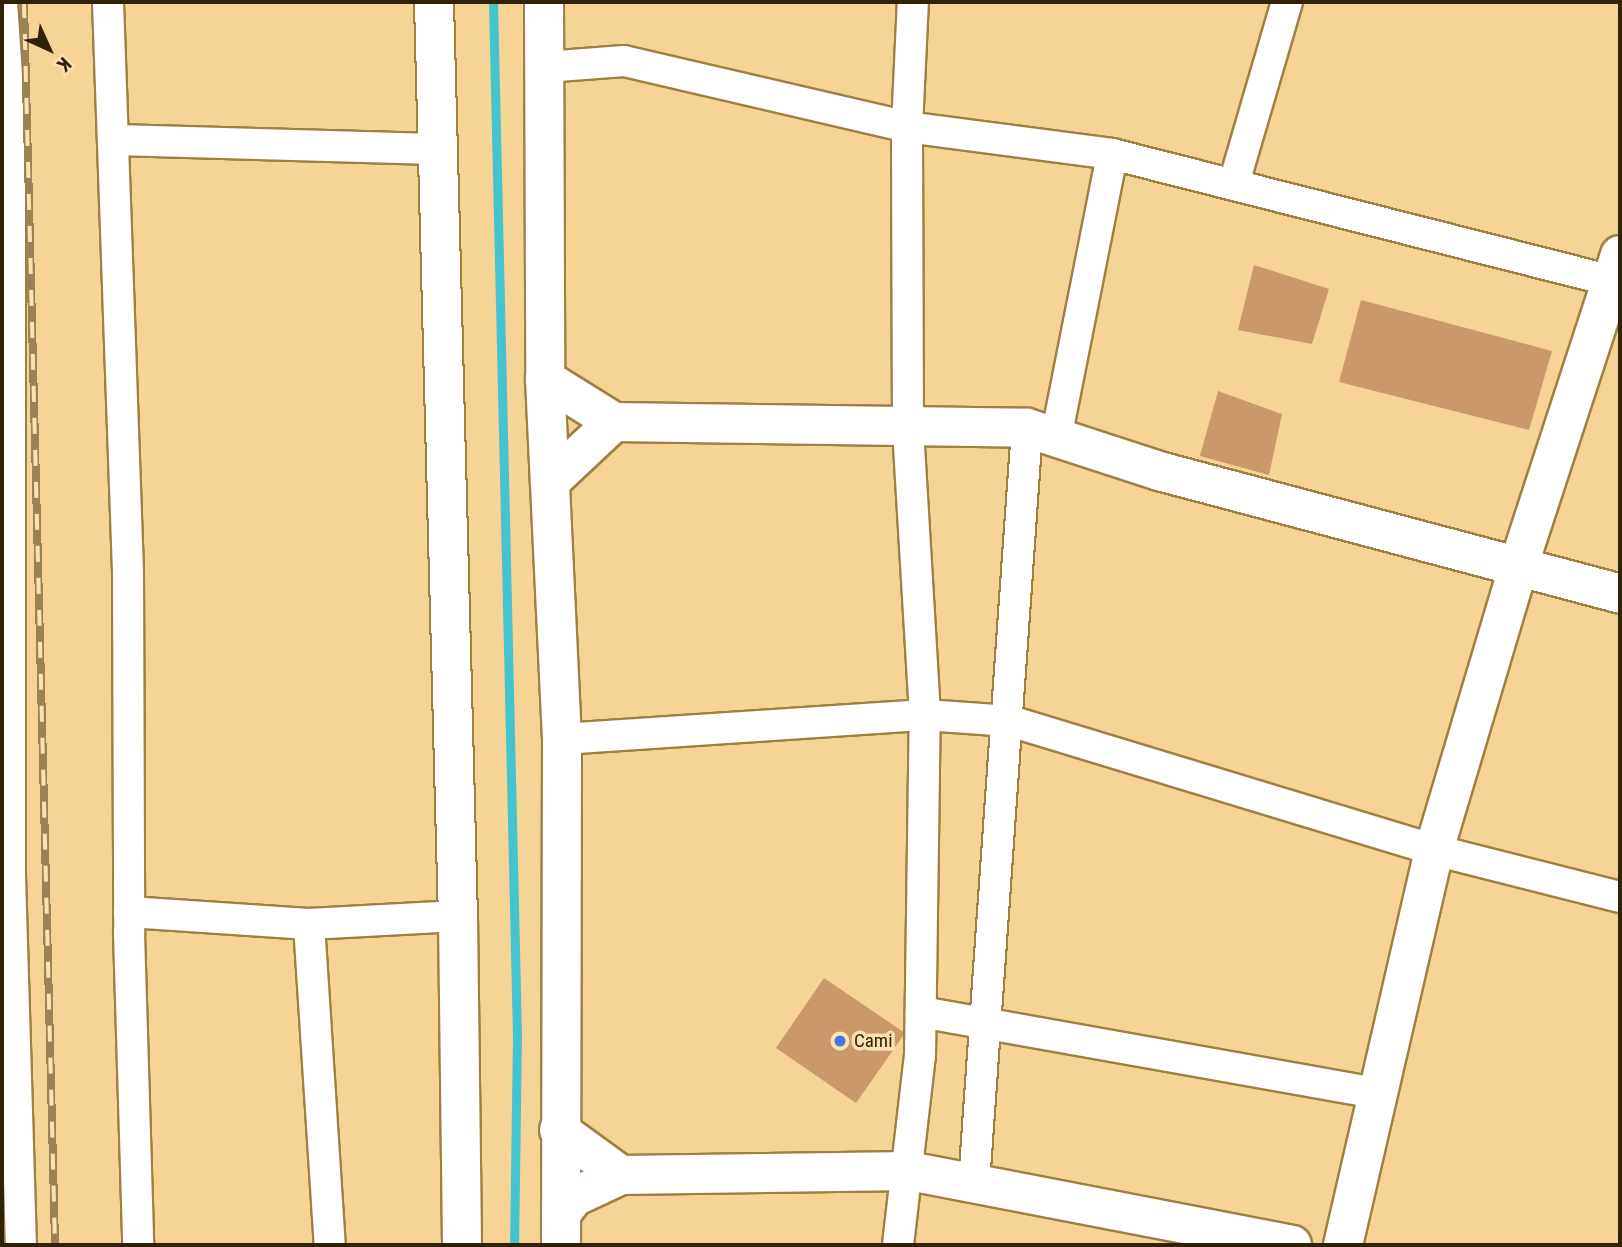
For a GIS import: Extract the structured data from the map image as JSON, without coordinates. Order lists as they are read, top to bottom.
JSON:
{
  "places": ["Cami"],
  "north": "bottom right"
}
